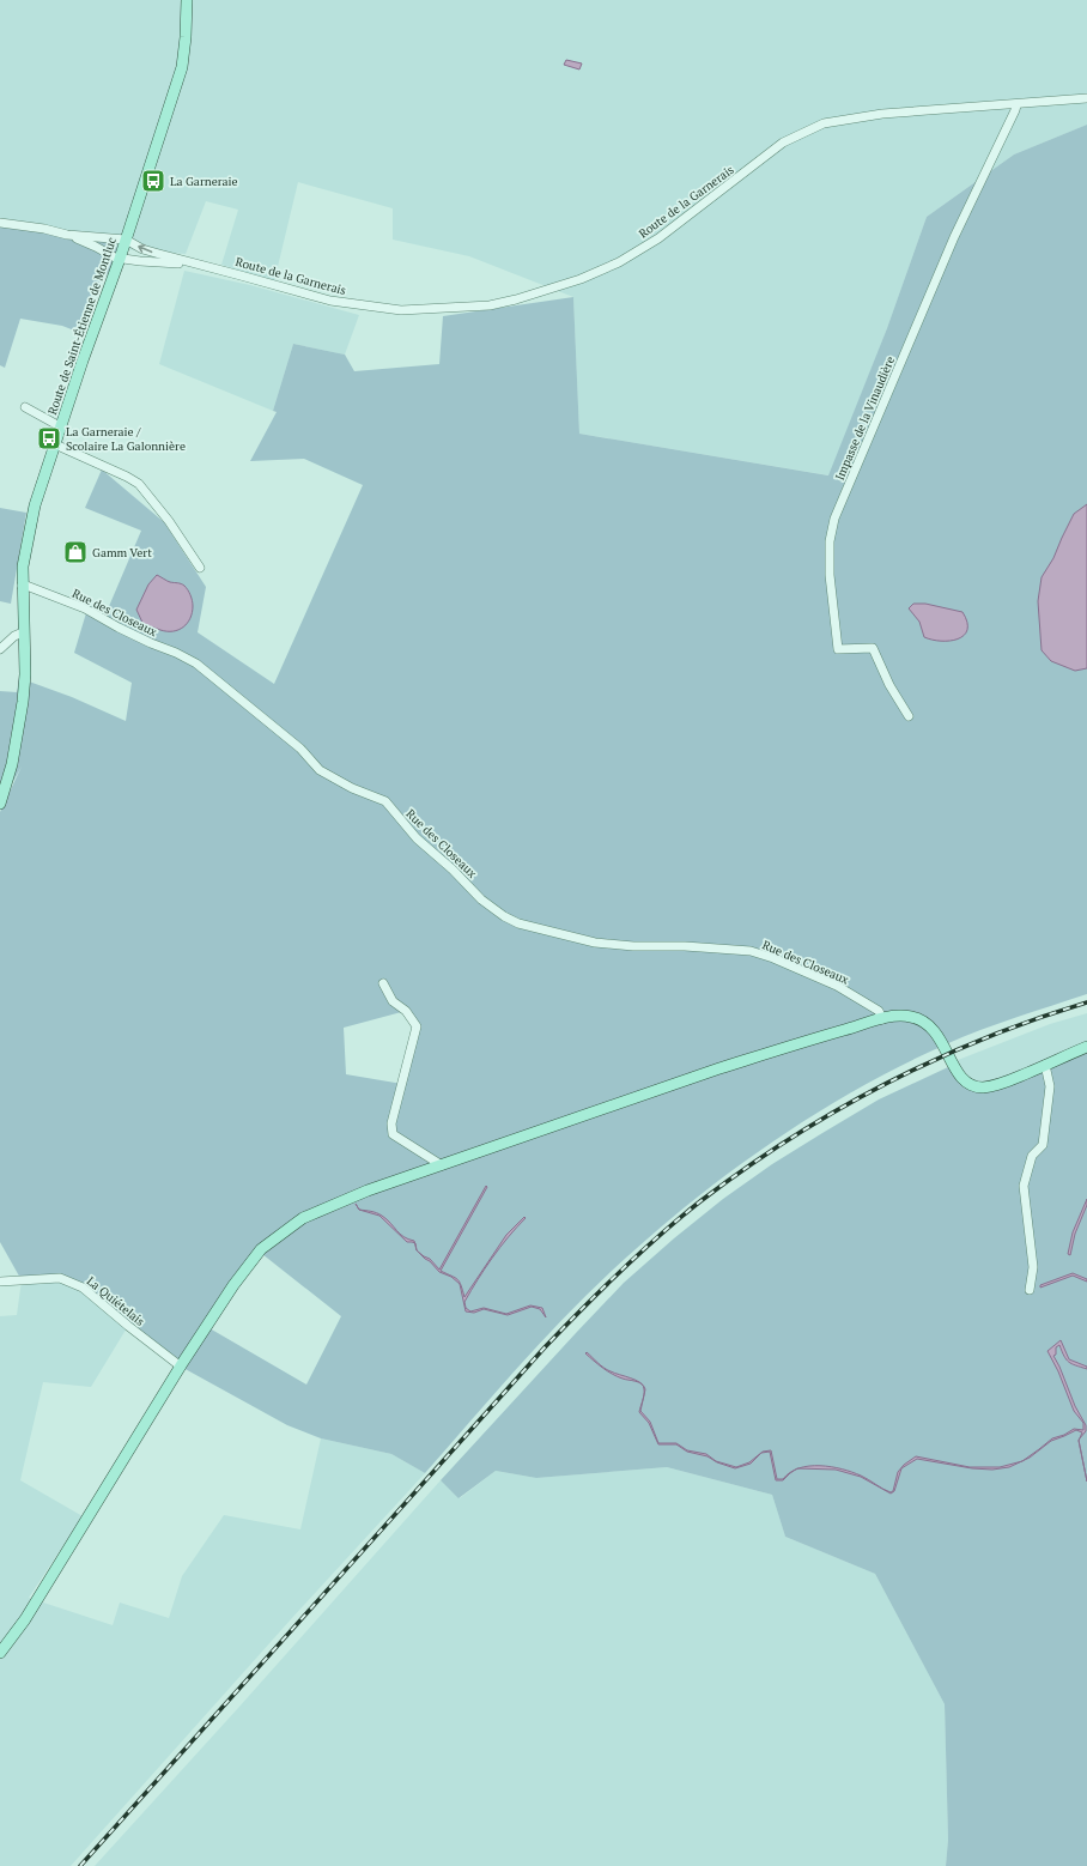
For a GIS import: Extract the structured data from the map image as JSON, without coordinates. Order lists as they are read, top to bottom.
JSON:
{
  "streets": {
    "main road": ["Route de Saint-Étienne de Montluc"],
    "street": [
      "Route de la Garnerais",
      "Impasse de la Vinaudière",
      "Rue des Closeaux",
      "La Quiételais"
    ]
  },
  "crossings": [
    ["Route de la Garnerais", "Route de Saint-Étienne de Montluc"],
    ["Route de la Garnerais", "Impasse de la Vinaudière"],
    ["Route de Saint-Étienne de Montluc", "Rue des Closeaux"]
  ],
  "places": {
    "bus stop": ["La Garneraie", "La Garneraie / Scolaire La Galonnière"],
    "shop": ["Gamm Vert"]
  }
}
